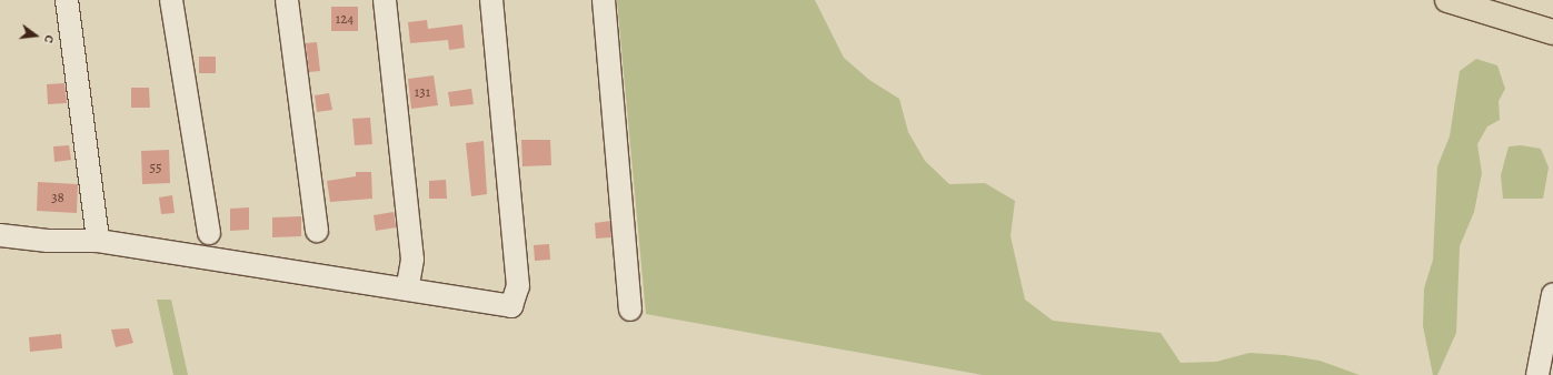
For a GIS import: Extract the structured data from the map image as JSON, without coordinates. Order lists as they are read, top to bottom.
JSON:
{
  "house_numbers": [
    "124",
    "131",
    "55",
    "38"
  ],
  "north": "right"
}
